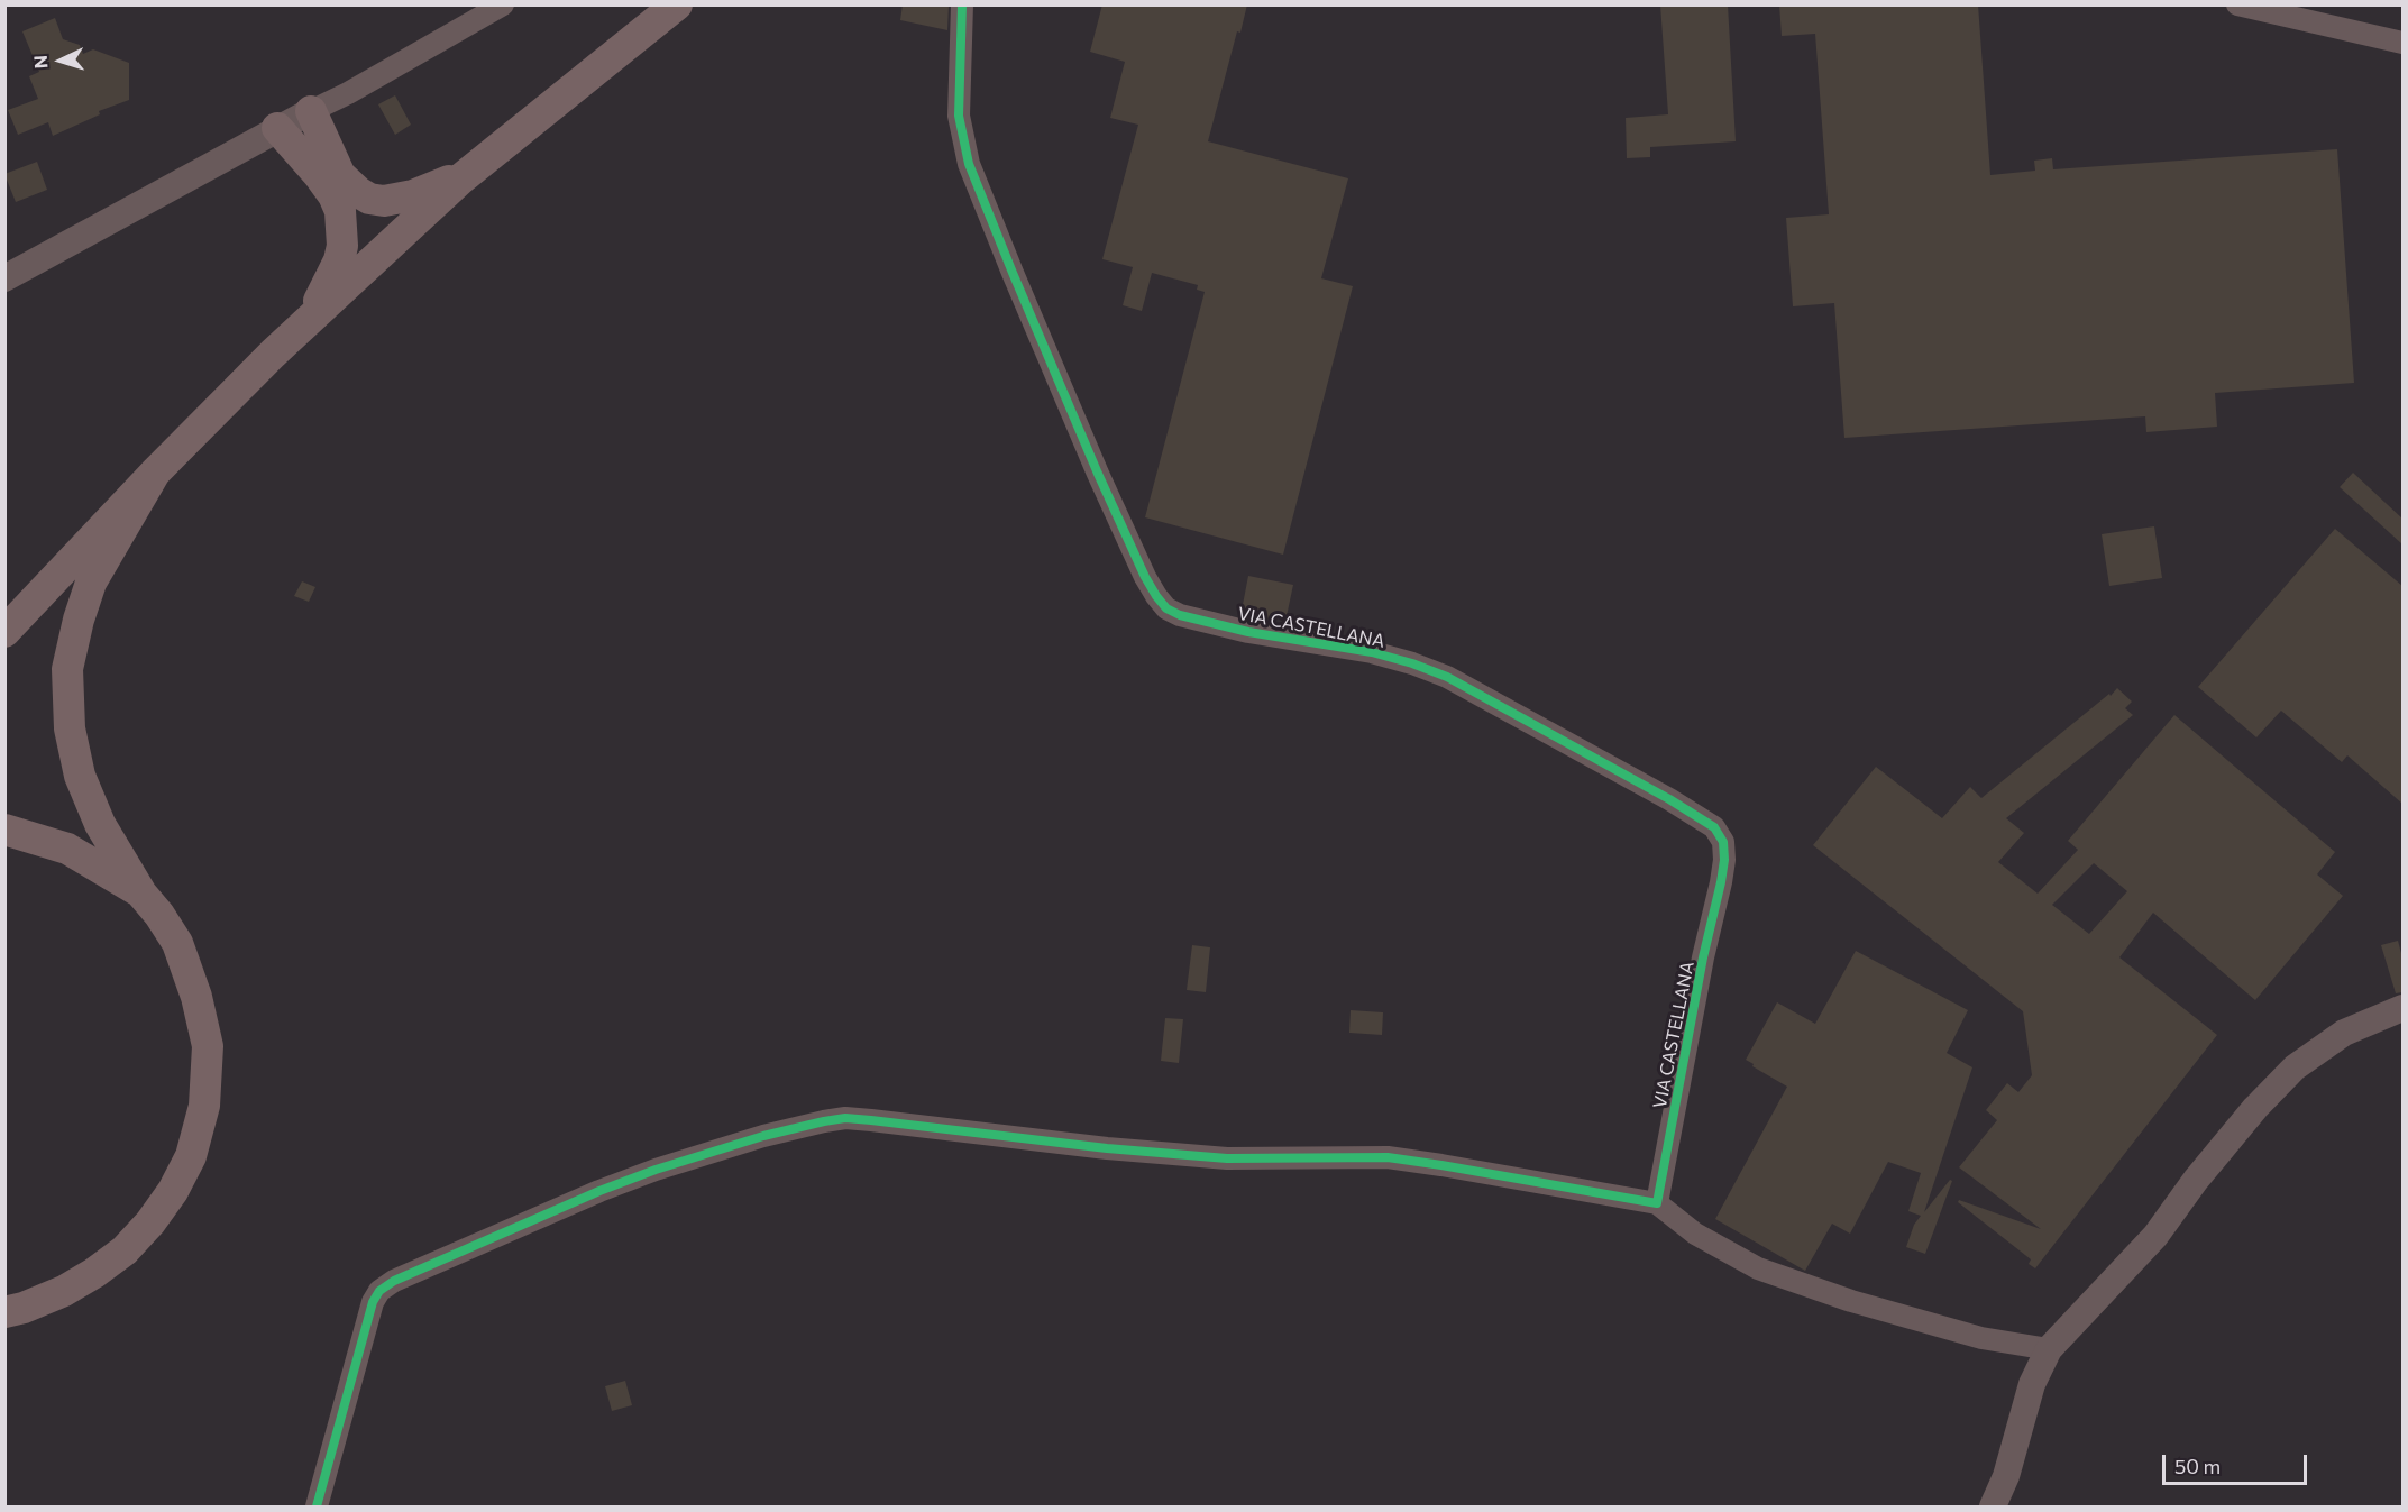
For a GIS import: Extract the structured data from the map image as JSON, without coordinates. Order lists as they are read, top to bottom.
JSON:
{
  "streets": {
    "street": ["VIA CASTELLANA"]
  },
  "scale_bar": "50 m",
  "north": "left"
}
